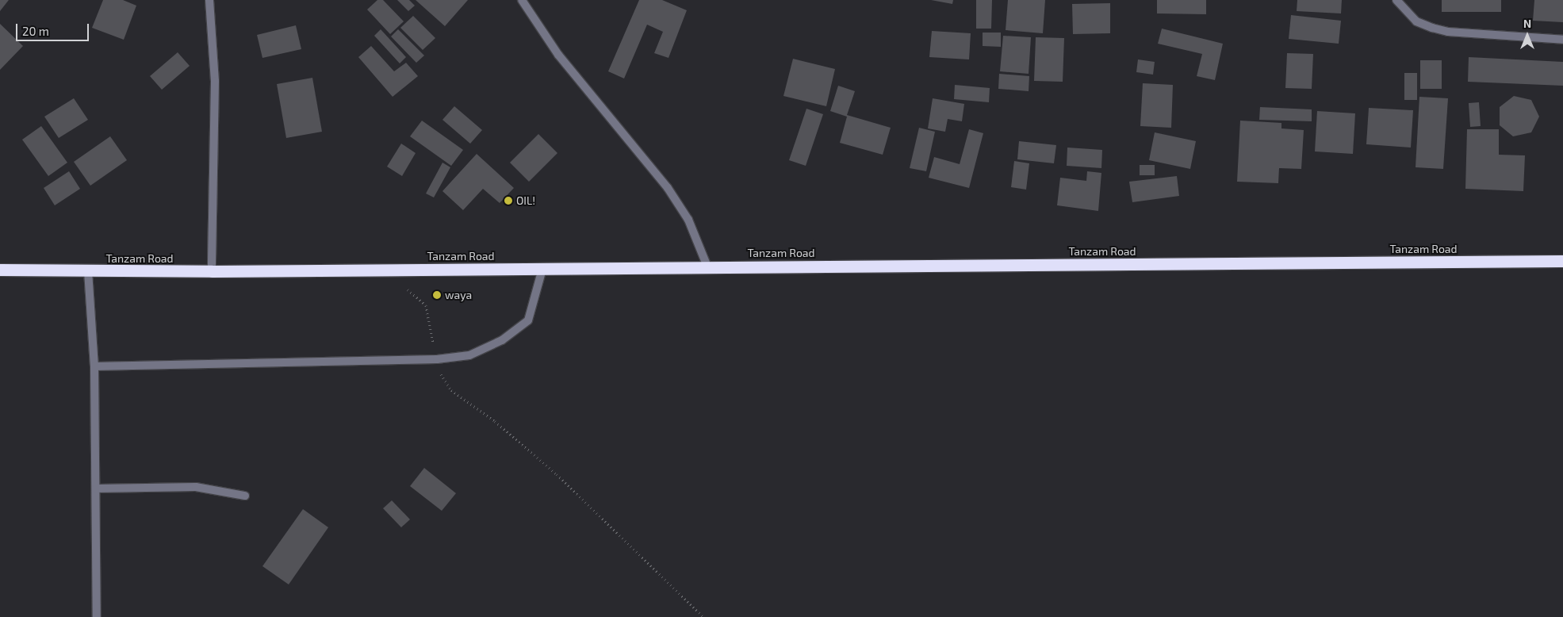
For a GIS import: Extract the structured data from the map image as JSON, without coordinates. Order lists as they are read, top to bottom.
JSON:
{
  "streets": {
    "highway": ["Tanzam Road"]
  },
  "places": ["OIL!", "waya"],
  "scale_bar": "20 m",
  "north": "top"
}
